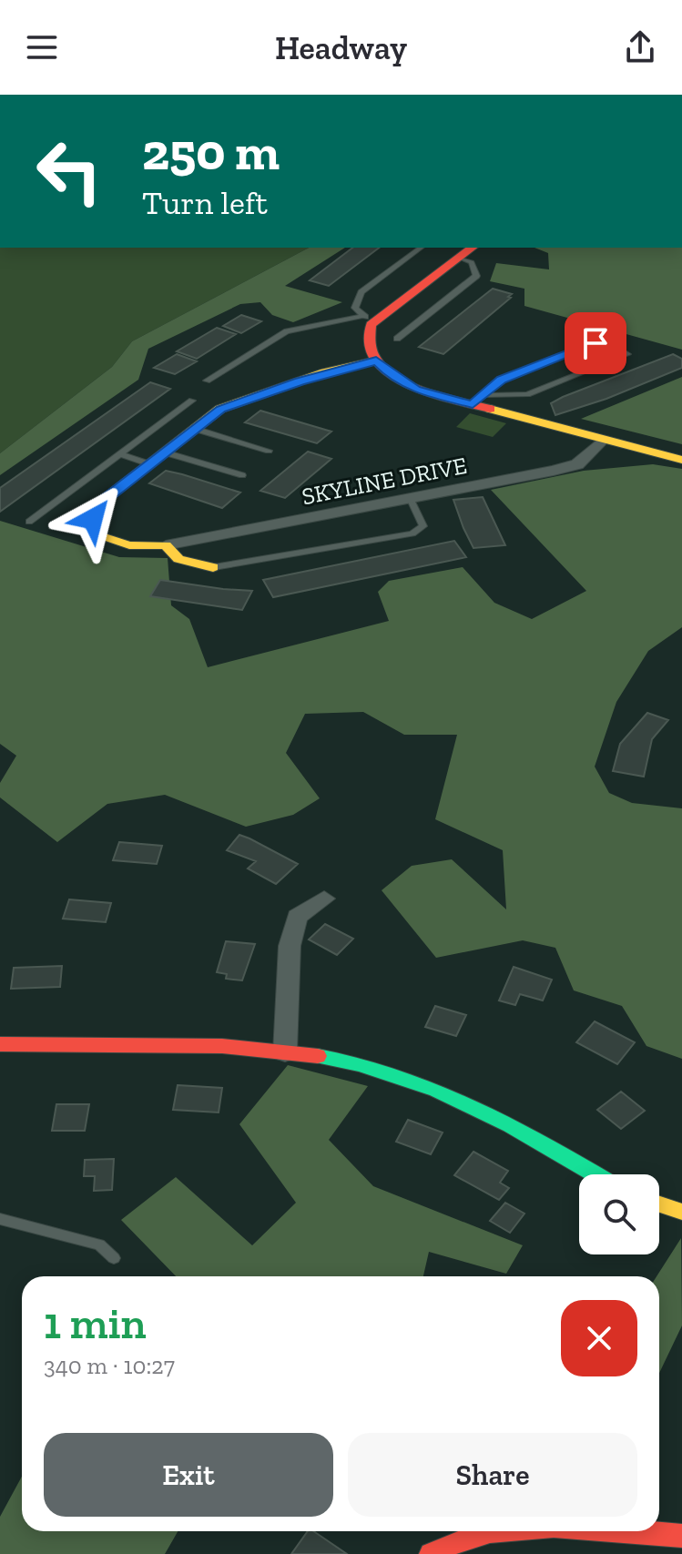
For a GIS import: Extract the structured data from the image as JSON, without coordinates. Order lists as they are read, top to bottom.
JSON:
{
  "streets": {
    "street": ["SKYLINE DRIVE"]
  },
  "page": {
    "header": "Headway",
    "turn": ["250 m", "Turn left"],
    "heading": ["1 min", "340 m · 10:27"],
    "buttons": ["Exit", "Share"]
  }
}
